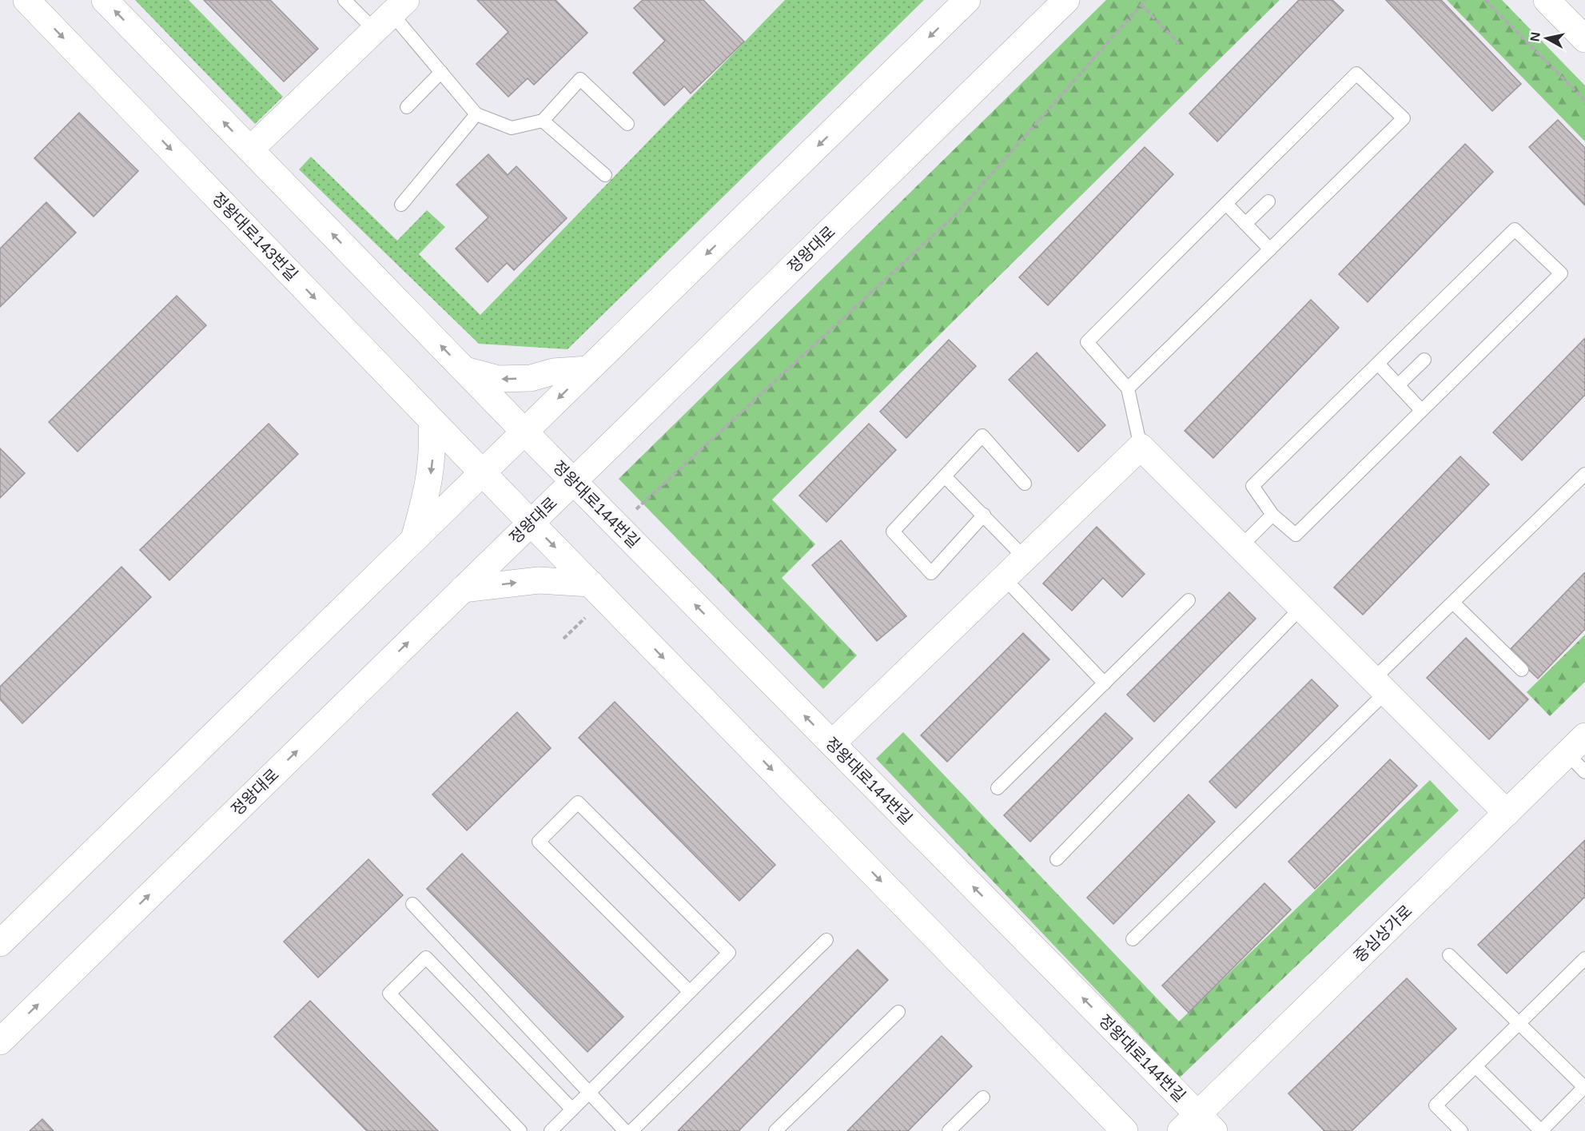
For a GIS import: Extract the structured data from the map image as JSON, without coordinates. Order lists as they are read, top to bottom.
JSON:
{
  "streets": {
    "street": [
      "정왕대로143번길",
      "정왕대로",
      "정왕대로144번길",
      "중심상가로"
    ]
  },
  "crossings": [
    ["정왕대로", "정왕대로144번길"],
    ["정왕대로144번길", "중심상가로"]
  ],
  "north": "left"
}
